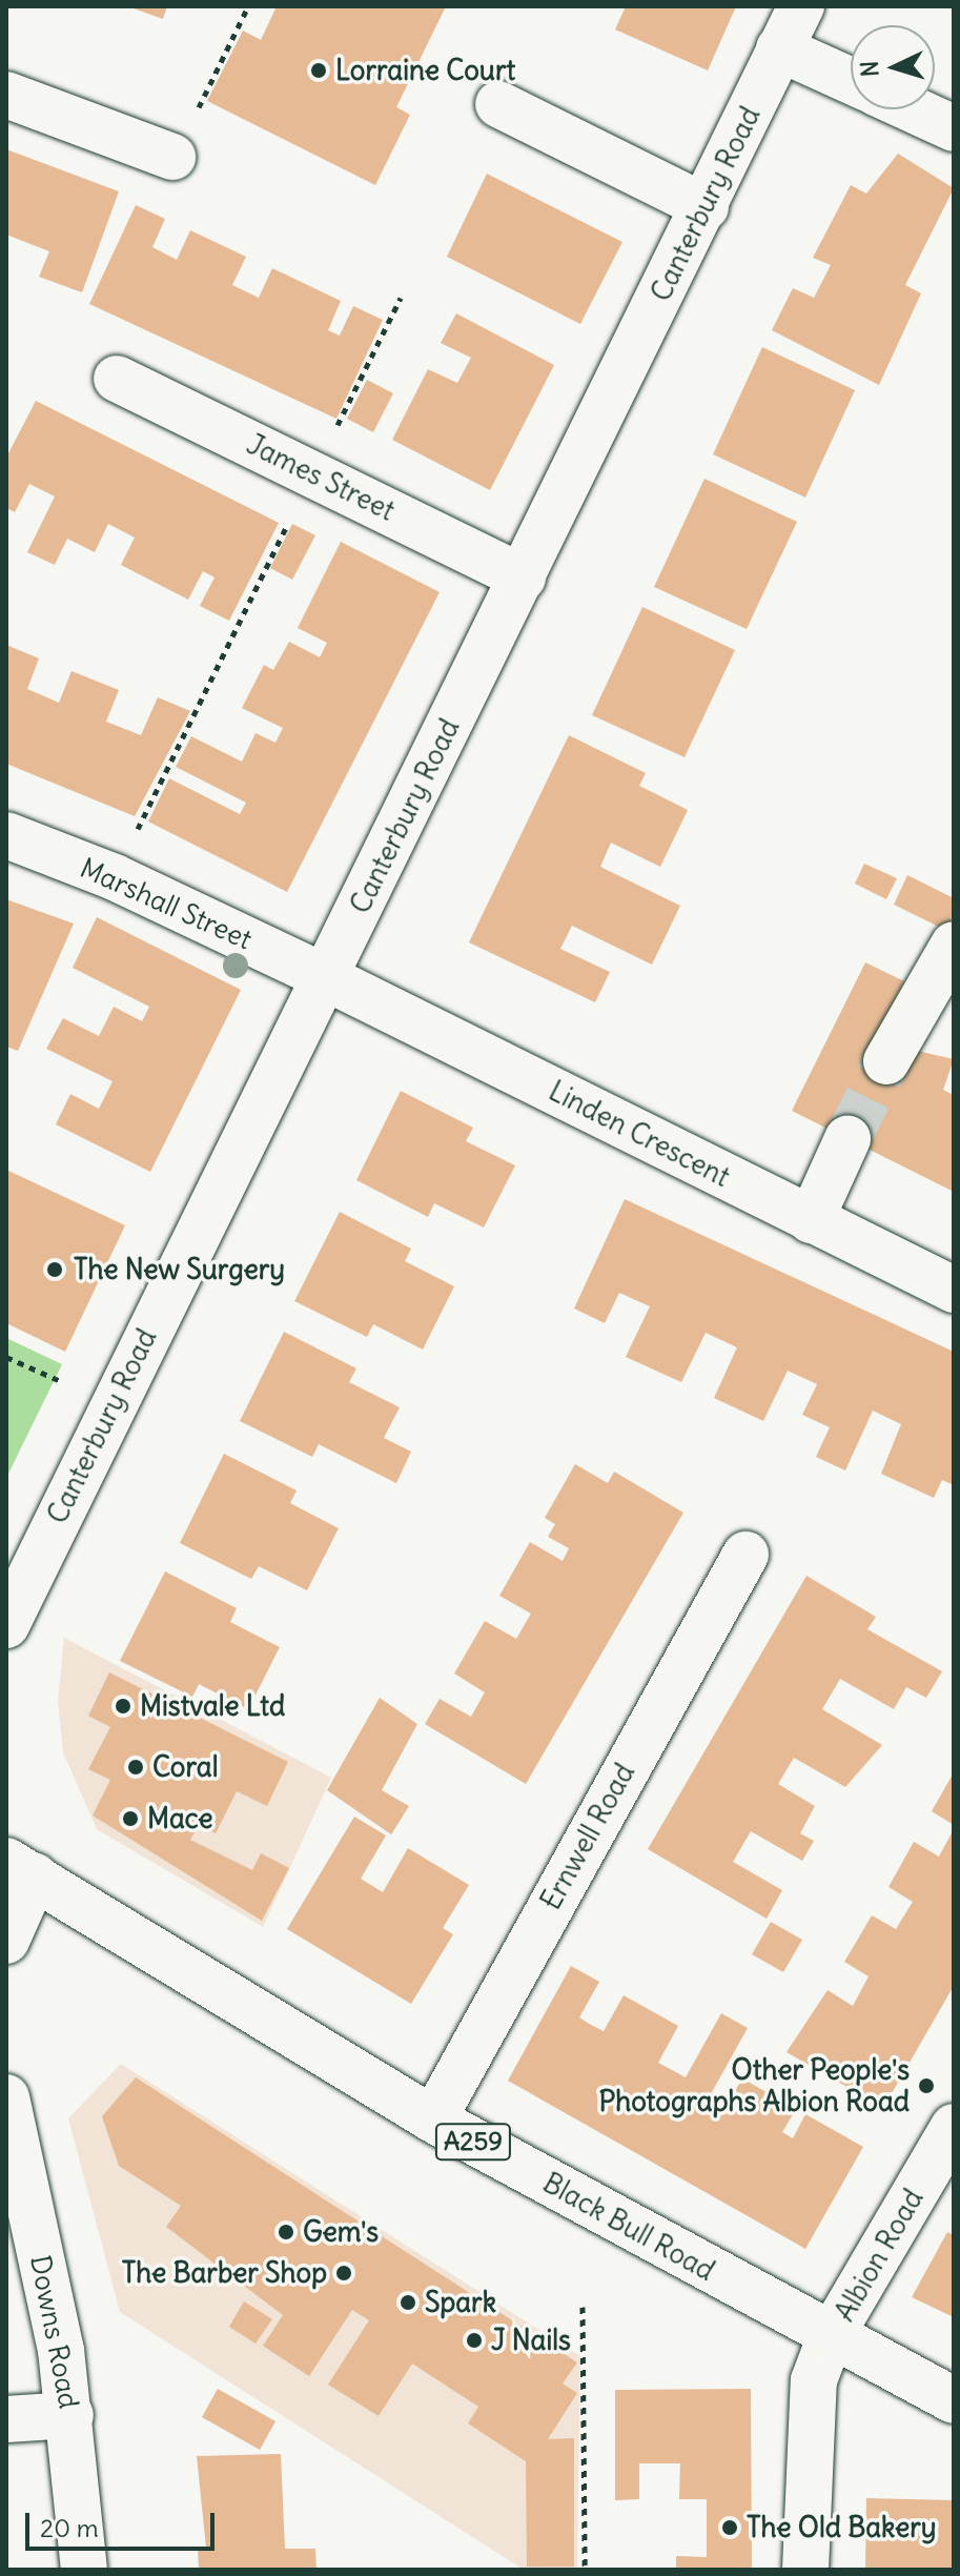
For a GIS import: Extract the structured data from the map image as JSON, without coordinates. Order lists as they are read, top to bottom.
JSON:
{
  "streets": {
    "main road": [
      "Canterbury Road",
      "James Street",
      "Marshall Street",
      "Linden Crescent",
      "Ernwell Road",
      "A259",
      "Black Bull Road",
      "Albion Road",
      "Downs Road"
    ]
  },
  "crossings": [
    ["Canterbury Road", "James Street"],
    ["Canterbury Road", "Marshall Street"],
    ["Canterbury Road", "Linden Crescent"],
    ["Marshall Street", "Linden Crescent"],
    ["Ernwell Road", "Black Bull Road"],
    ["Black Bull Road", "Albion Road"]
  ],
  "places": [
    "Lorraine Court",
    "The New Surgery",
    "Mistvale Ltd",
    "Coral",
    "Mace",
    "Other People's Photographs Albion Road",
    "Gem's",
    "The Barber Shop",
    "Spark",
    "J Nails",
    "The Old Bakery"
  ],
  "scale_bar": "20 m",
  "north": "left"
}
